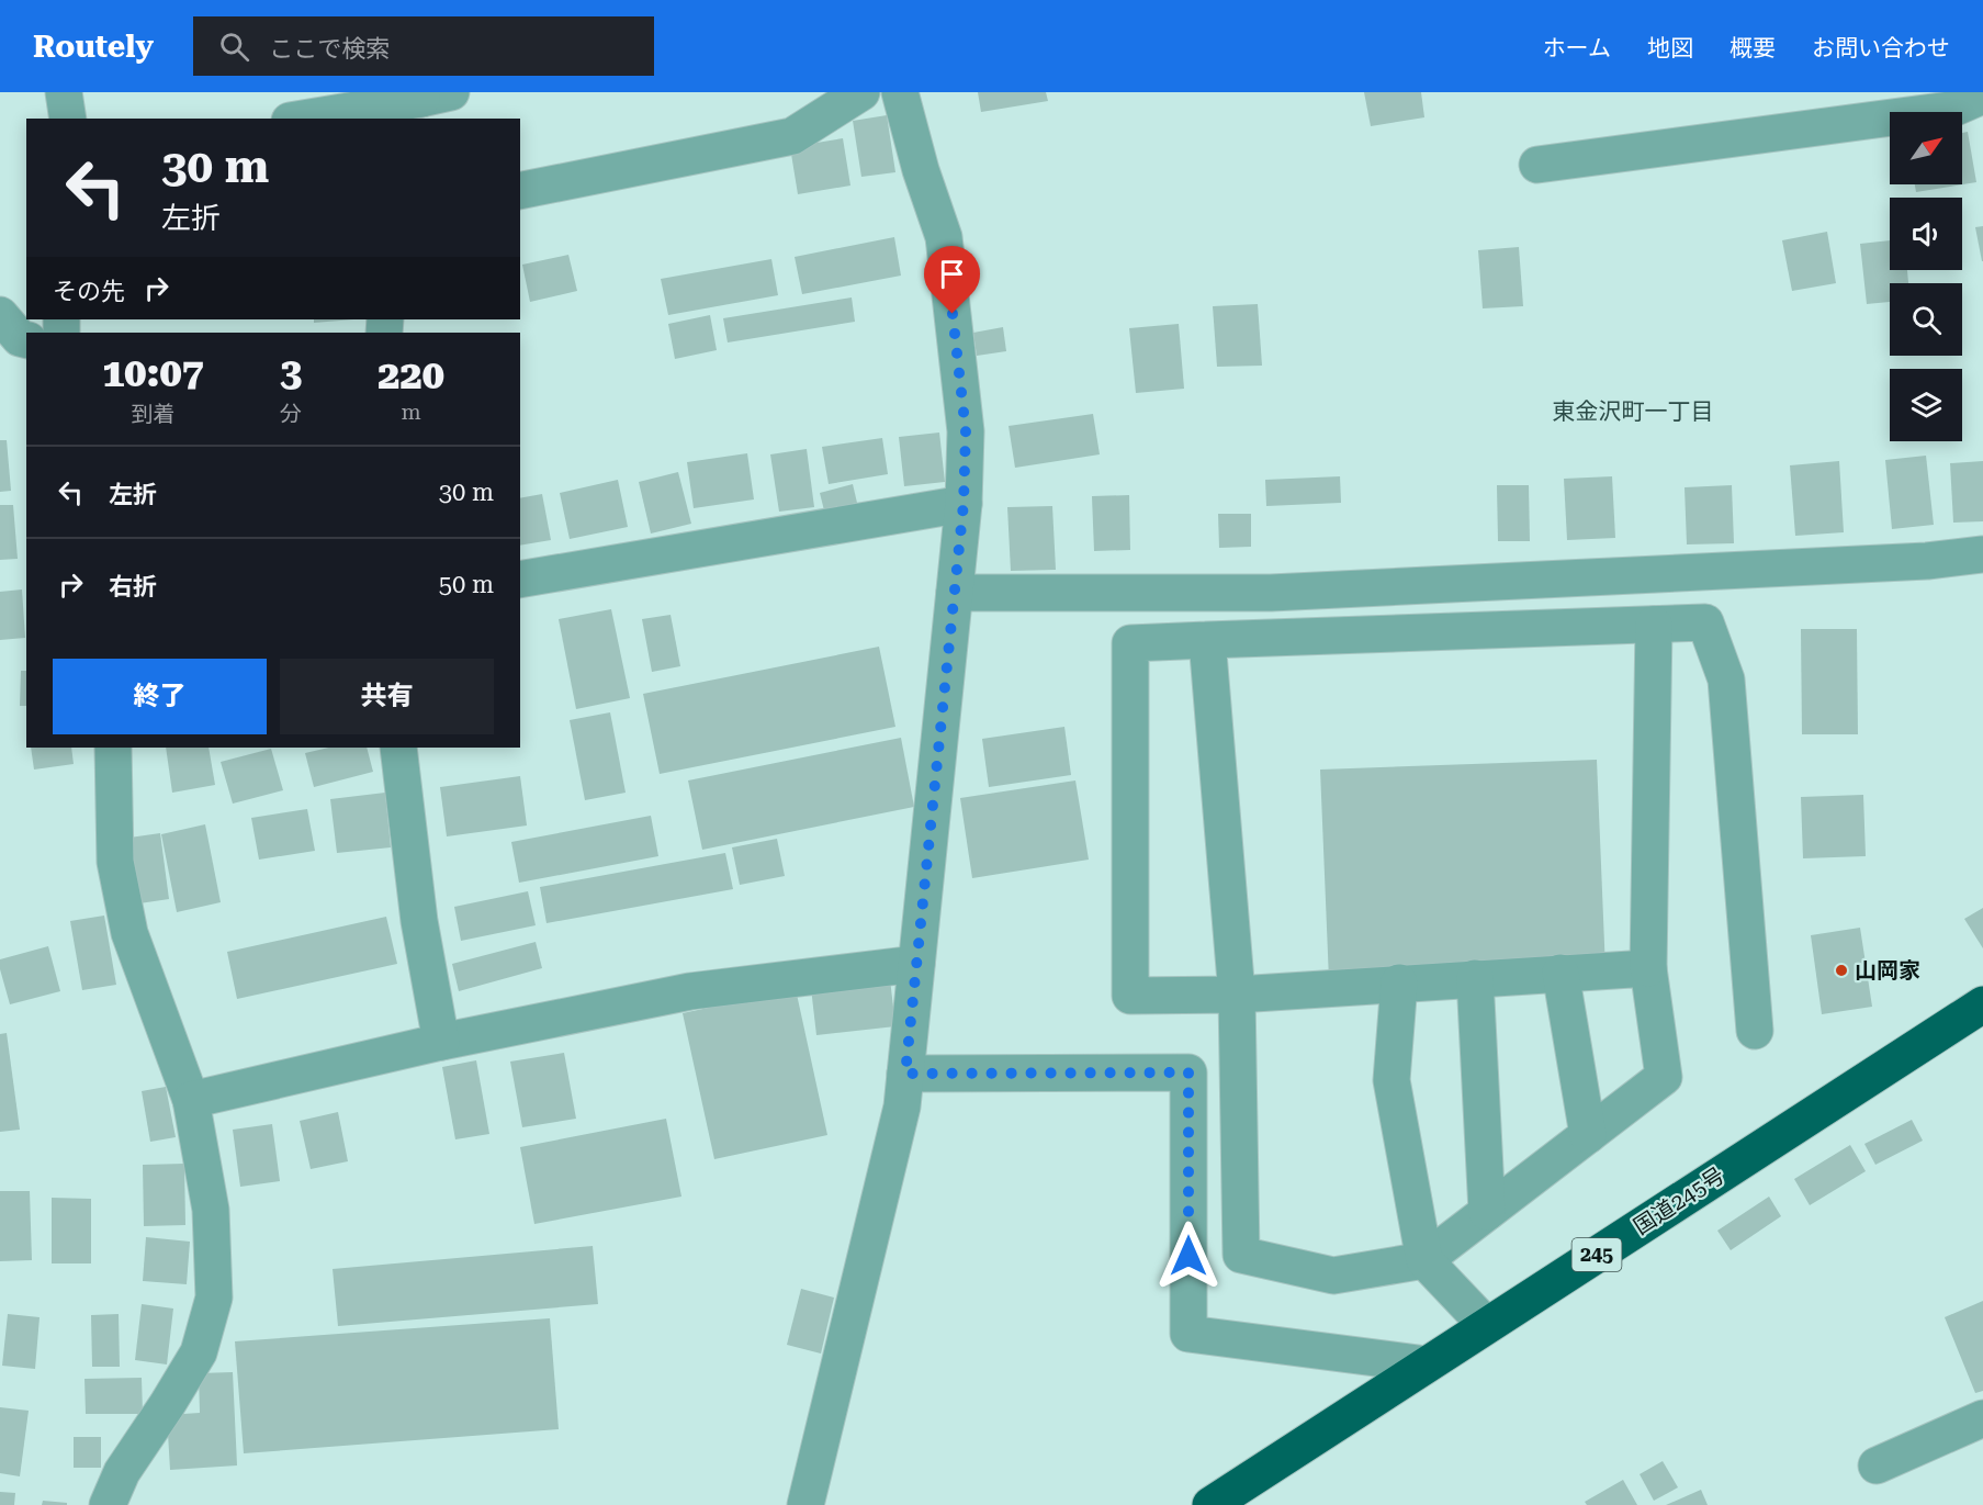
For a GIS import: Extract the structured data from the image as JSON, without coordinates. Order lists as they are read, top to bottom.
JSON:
{
  "streets": {
    "highway": ["国道245号", "245"]
  },
  "districts": ["東金沢町一丁目"],
  "places": ["山岡家"],
  "north": "top right",
  "page": {
    "header": "Routely",
    "search": "ここで検索",
    "nav": [
      "ホーム",
      "地図",
      "概要",
      "お問い合わせ"
    ],
    "turn": ["30 m", "左折"],
    "then": "その先",
    "eta": [
      "10:07",
      "到着",
      "3",
      "分",
      "220",
      "m"
    ],
    "list": [
      {
        "name": "左折",
        "value": "30 m"
      },
      {
        "name": "右折",
        "value": "50 m"
      }
    ],
    "buttons": ["終了", "共有"]
  }
}
